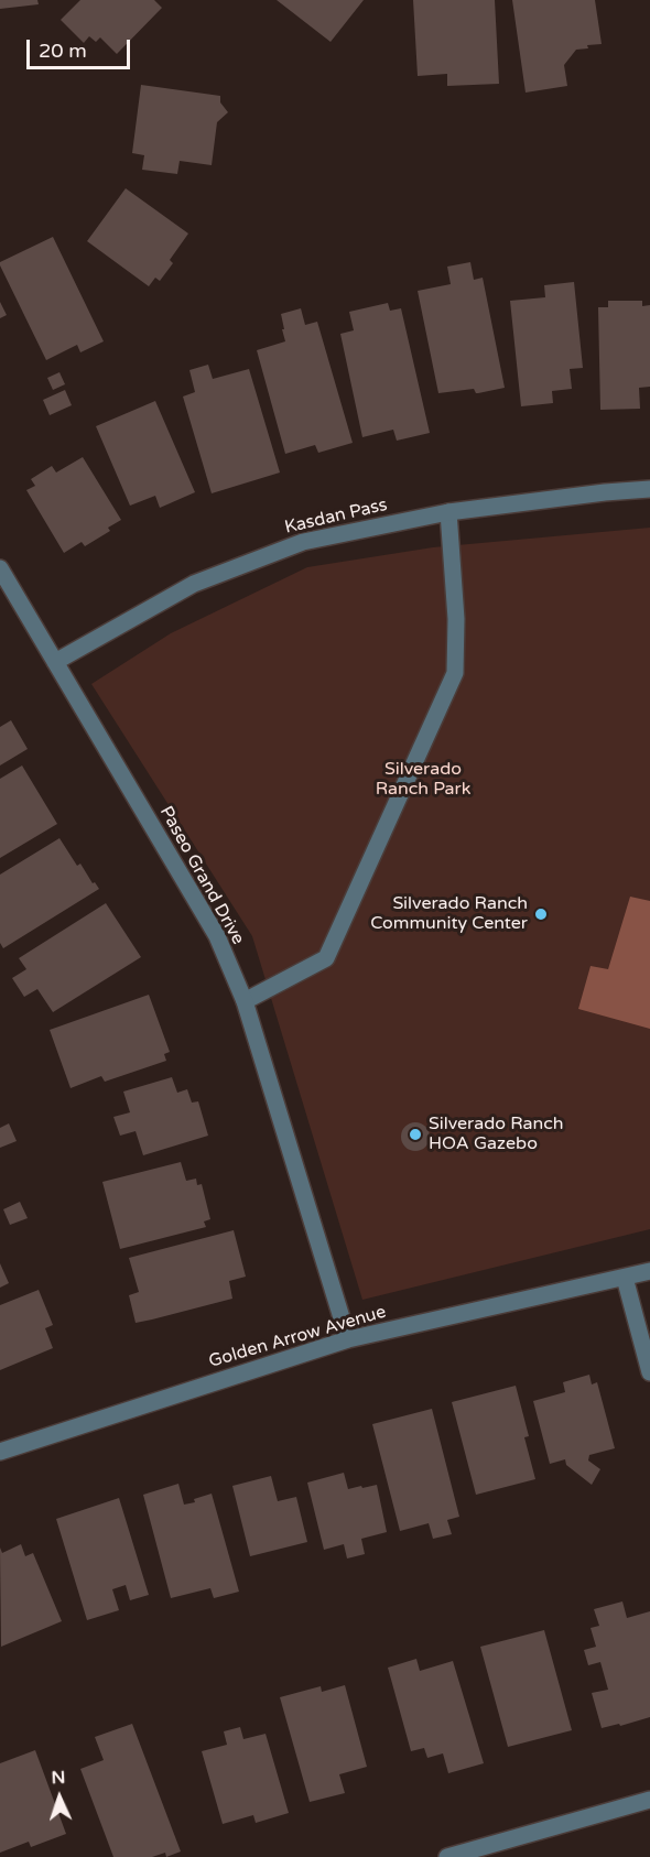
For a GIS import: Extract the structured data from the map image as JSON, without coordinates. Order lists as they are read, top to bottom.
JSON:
{
  "streets": {
    "street": ["Kasdan Pass", "Paseo Grand Drive", "Golden Arrow Avenue"]
  },
  "crossings": [
    ["Kasdan Pass", "Paseo Grand Drive"],
    ["Paseo Grand Drive", "Golden Arrow Avenue"]
  ],
  "parks": ["Silverado Ranch Park"],
  "places": ["Silverado Ranch Community Center", "Silverado Ranch HOA Gazebo"],
  "scale_bar": "20 m",
  "north": "top"
}
